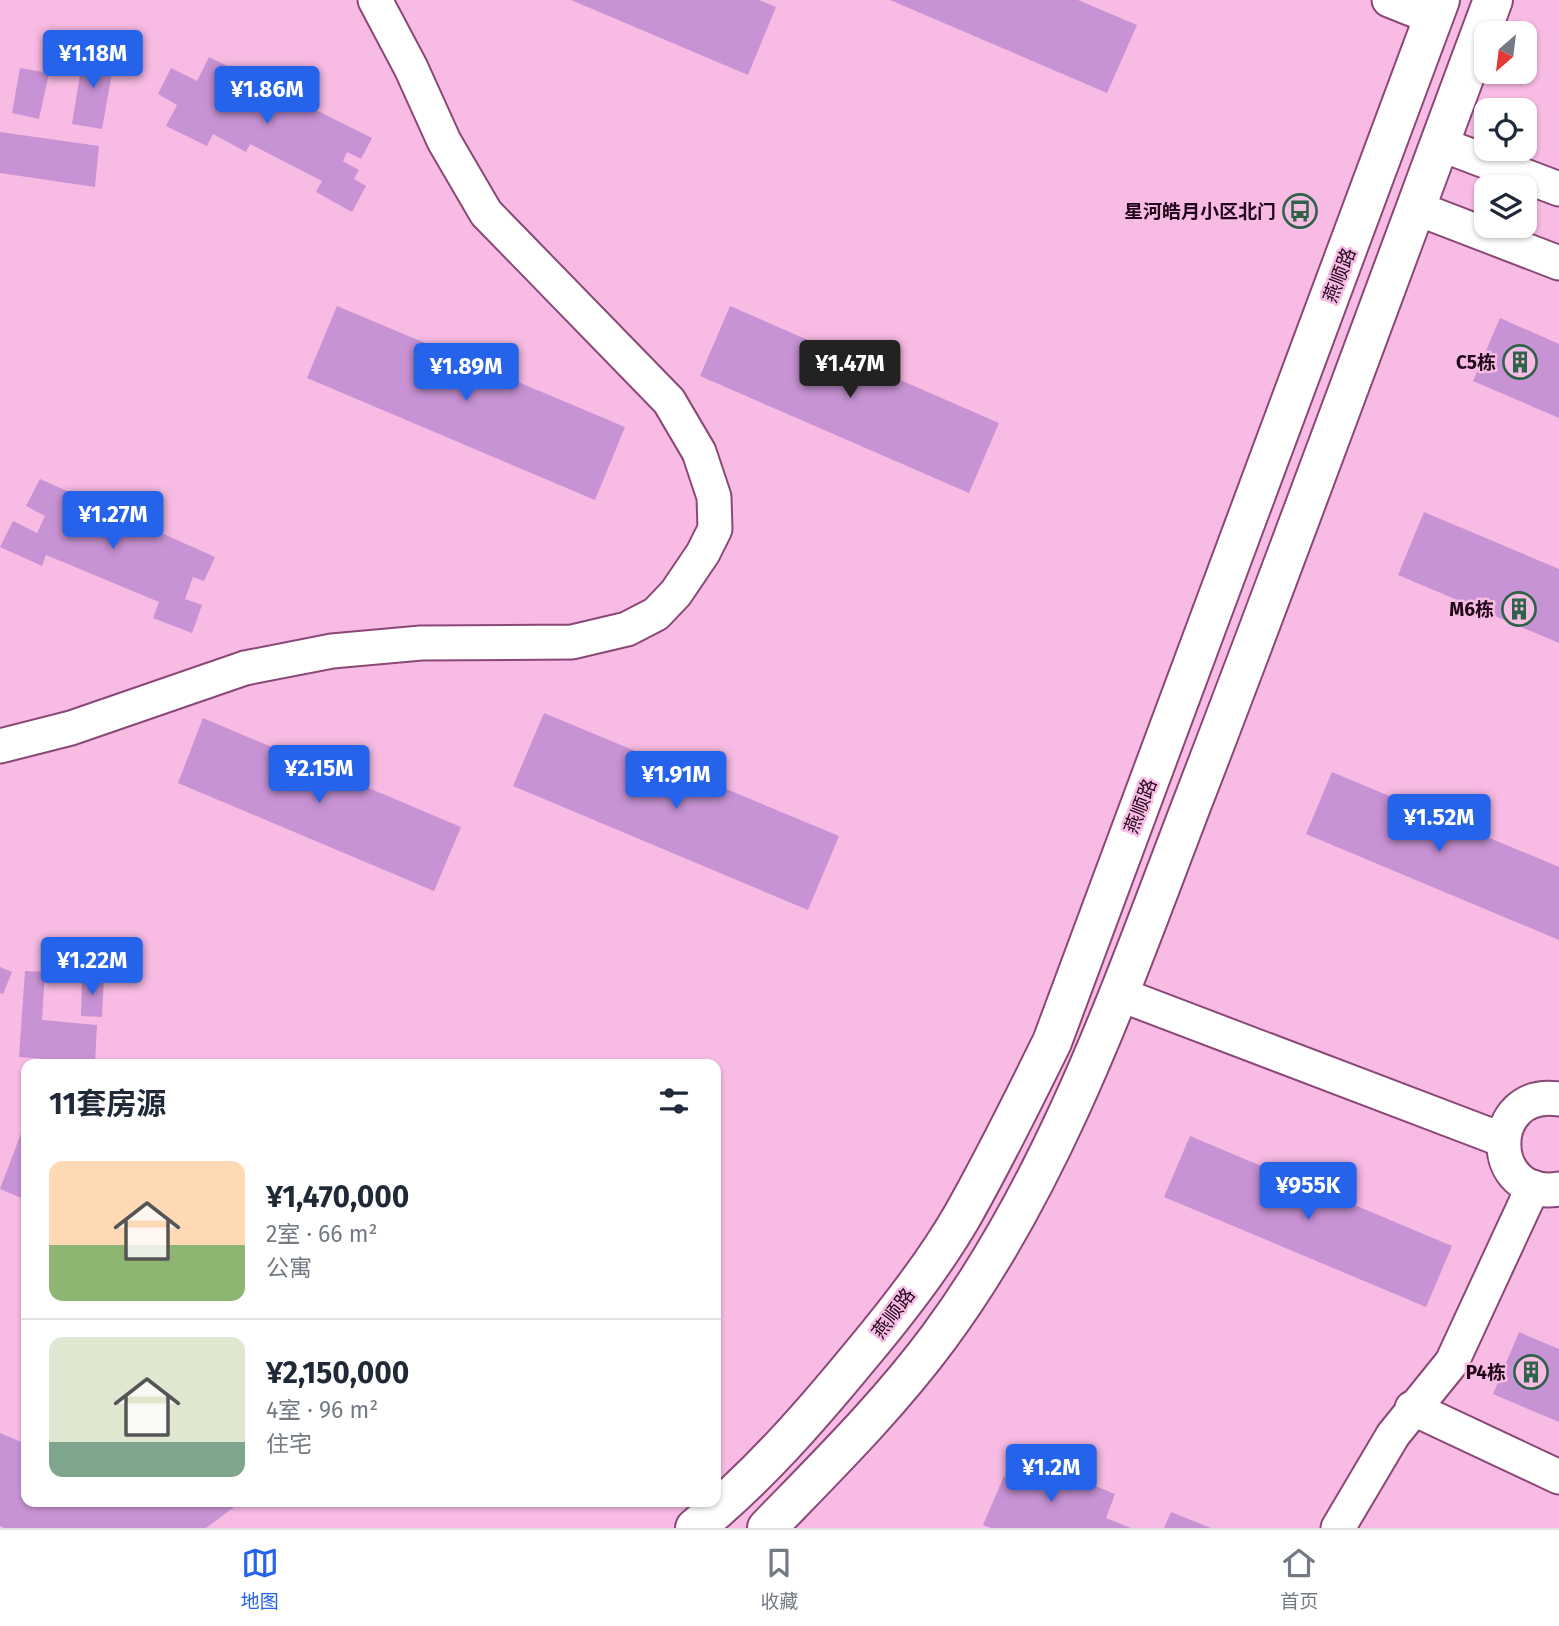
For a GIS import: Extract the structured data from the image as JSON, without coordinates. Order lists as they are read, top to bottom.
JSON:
{
  "streets": {
    "main road": ["燕顺路"]
  },
  "places": {
    "bus stop": ["星河皓月小区北门"],
    "building": ["C5栋", "M6栋", "P4栋"]
  },
  "north": "bottom left",
  "page": {
    "price": [
      "¥1.18M",
      "¥1.86M",
      "¥1.47M",
      "¥1.89M",
      "¥1.27M",
      "¥2.15M",
      "¥1.91M",
      "¥1.52M",
      "¥1.22M",
      "¥955K",
      "¥1.2M"
    ],
    "heading": "11套房源",
    "list": [
      {
        "name": "¥1,470,000",
        "note": "2室 · 66 m² · 公寓"
      },
      {
        "name": "¥2,150,000",
        "note": "4室 · 96 m² · 住宅"
      }
    ],
    "tabs": ["地图", "收藏", "首页"]
  }
}
